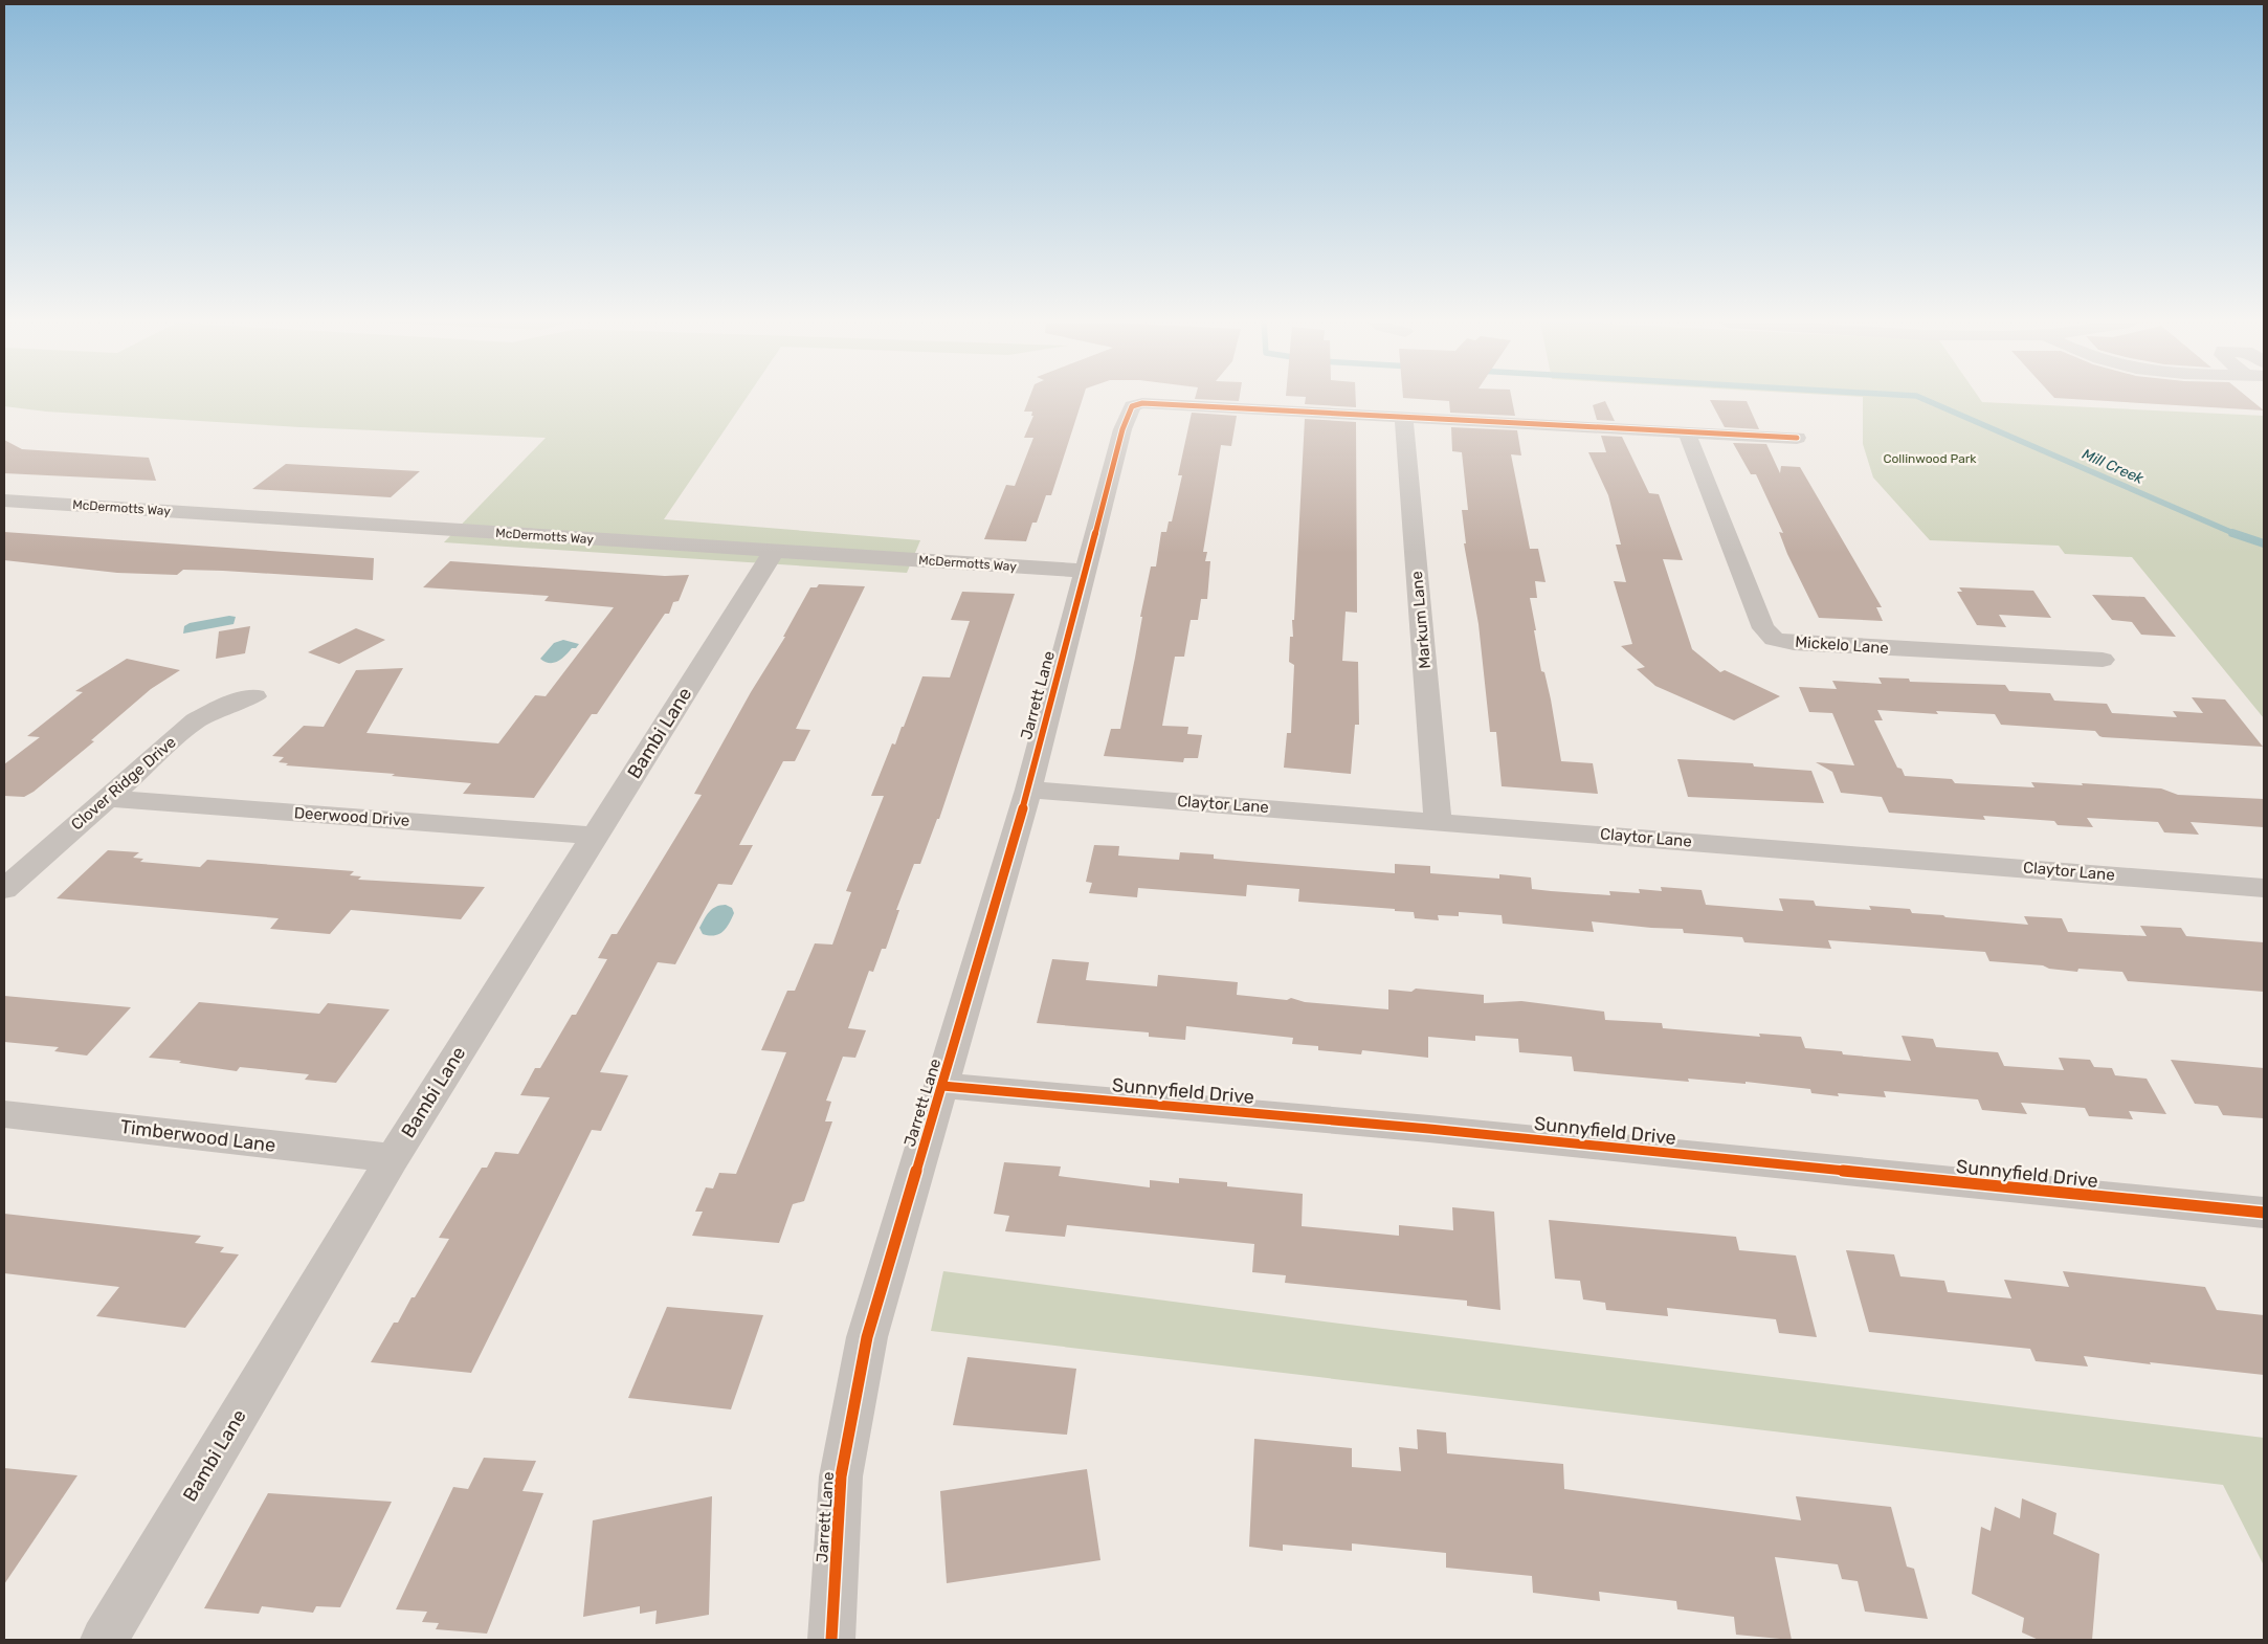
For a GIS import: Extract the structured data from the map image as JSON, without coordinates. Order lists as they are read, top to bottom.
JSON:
{
  "streets": {
    "street": [
      "McDermotts Way",
      "Markum Lane",
      "Mickelo Lane",
      "Jarrett Lane",
      "Bambi Lane",
      "Clover Ridge Drive",
      "Claytor Lane",
      "Deerwood Drive",
      "Sunnyfield Drive",
      "Timberwood Lane"
    ]
  },
  "crossings": [
    ["McDermotts Way", "Jarrett Lane"],
    ["McDermotts Way", "Bambi Lane"],
    ["Markum Lane", "Jarrett Lane"],
    ["Markum Lane", "Claytor Lane"],
    ["Mickelo Lane", "Jarrett Lane"],
    ["Jarrett Lane", "Claytor Lane"],
    ["Jarrett Lane", "Sunnyfield Drive"],
    ["Bambi Lane", "Deerwood Drive"],
    ["Bambi Lane", "Timberwood Lane"],
    ["Clover Ridge Drive", "Deerwood Drive"]
  ],
  "water": ["Mill Creek"],
  "parks": ["Collinwood Park"]
}
